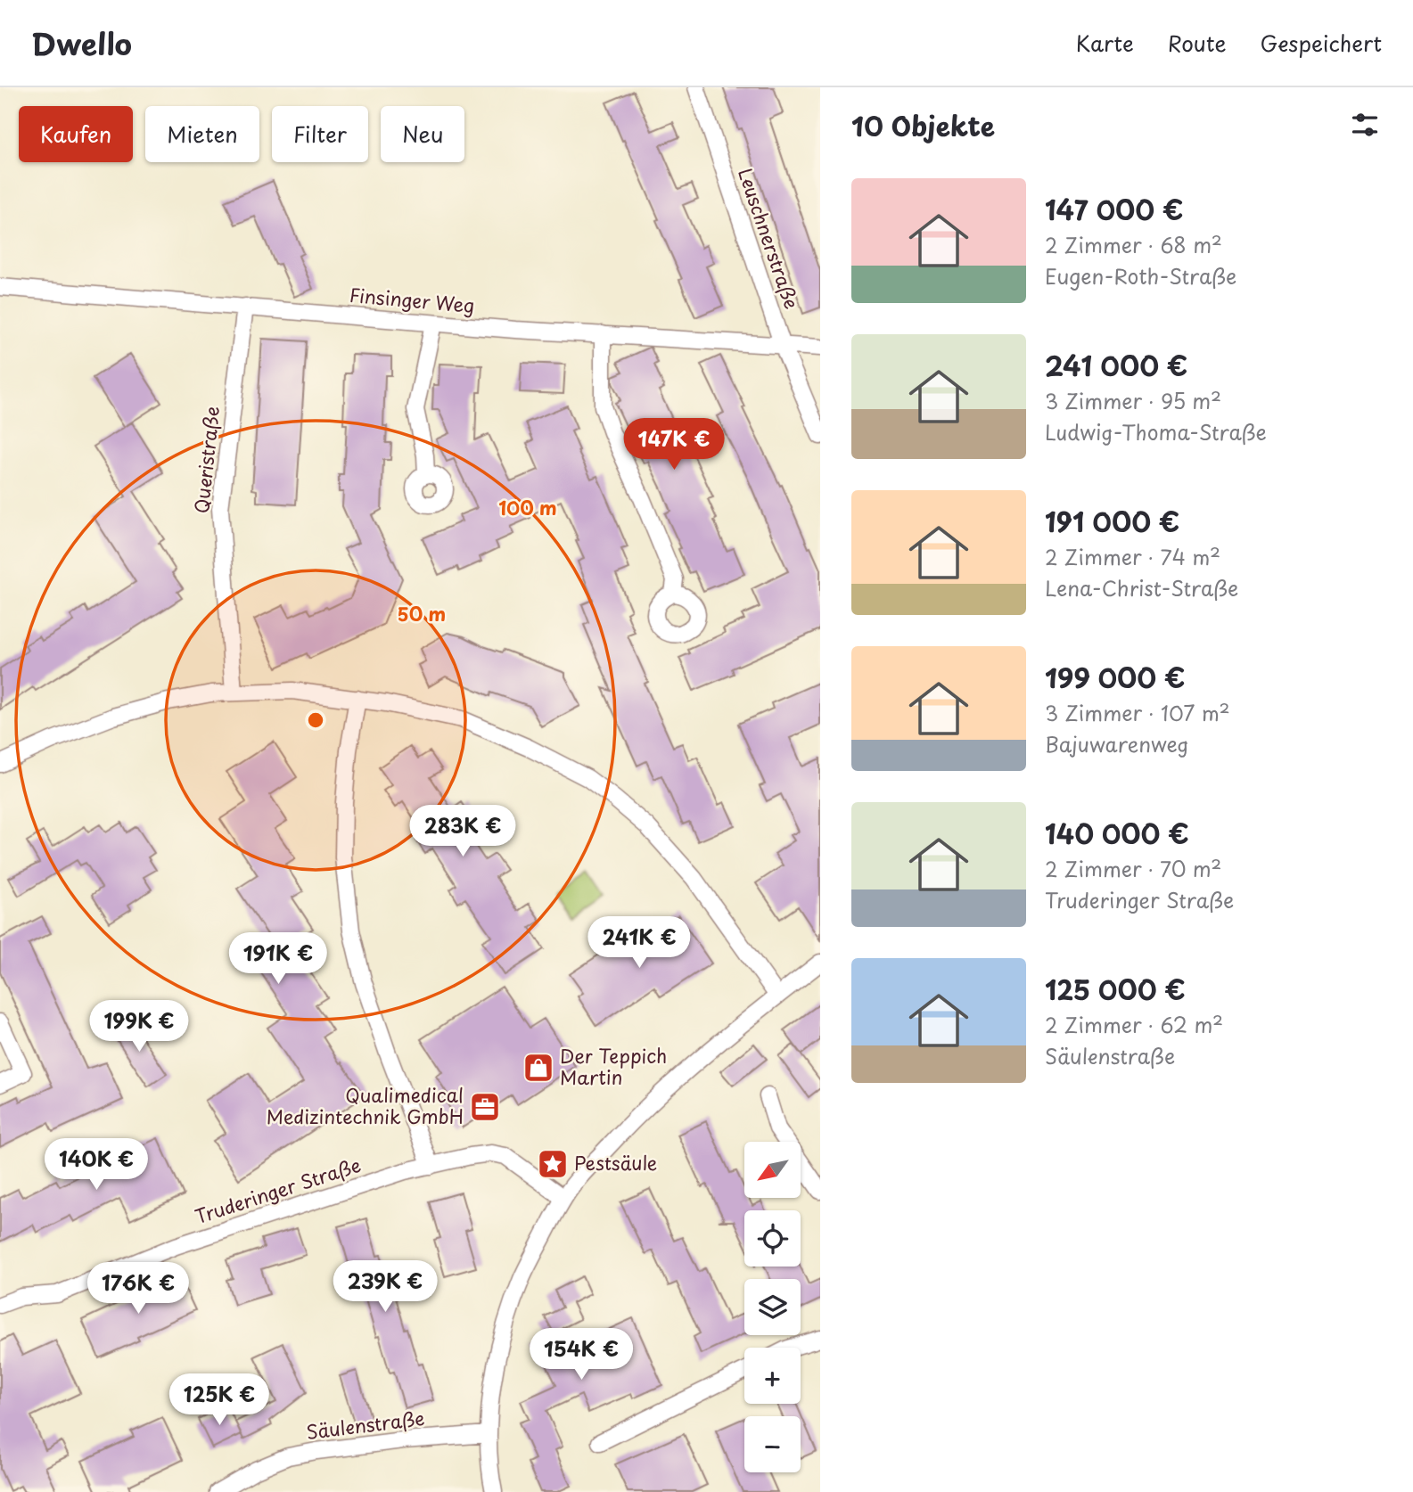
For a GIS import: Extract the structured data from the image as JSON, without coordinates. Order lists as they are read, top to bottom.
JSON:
{
  "streets": {
    "street": [
      "Leuschnerstraße",
      "Finsinger Weg",
      "Queristraße",
      "Truderinger Straße",
      "Säulenstraße"
    ]
  },
  "crossings": [
    ["Leuschnerstraße", "Finsinger Weg"],
    ["Finsinger Weg", "Queristraße"]
  ],
  "places": {
    "shop": ["Der Teppich Martin"],
    "office": ["Qualimedical Medizintechnik GmbH"],
    "place": ["Pestsäule"]
  },
  "north": "bottom left",
  "page": {
    "header": "Dwello",
    "nav": ["Karte", "Route", "Gespeichert"],
    "heading": "10 Objekte",
    "chip": [
      "Kaufen",
      "Mieten",
      "Filter",
      "Neu"
    ],
    "list": [
      {
        "name": "147 000 €",
        "note": "2 Zimmer · 68 m² · Eugen-Roth-Straße"
      },
      {
        "name": "241 000 €",
        "note": "3 Zimmer · 95 m² · Ludwig-Thoma-Straße"
      },
      {
        "name": "191 000 €",
        "note": "2 Zimmer · 74 m² · Lena-Christ-Straße"
      },
      {
        "name": "199 000 €",
        "note": "3 Zimmer · 107 m² · Bajuwarenweg"
      },
      {
        "name": "140 000 €",
        "note": "2 Zimmer · 70 m² · Truderinger Straße"
      },
      {
        "name": "125 000 €",
        "note": "2 Zimmer · 62 m² · Säulenstraße"
      }
    ],
    "price": [
      "147K €",
      "283K €",
      "241K €",
      "191K €",
      "199K €",
      "140K €",
      "239K €",
      "176K €",
      "154K €",
      "125K €"
    ],
    "map_buttons": ["+", "−"]
  },
  "rings": ["100 m", "50 m"]
}
